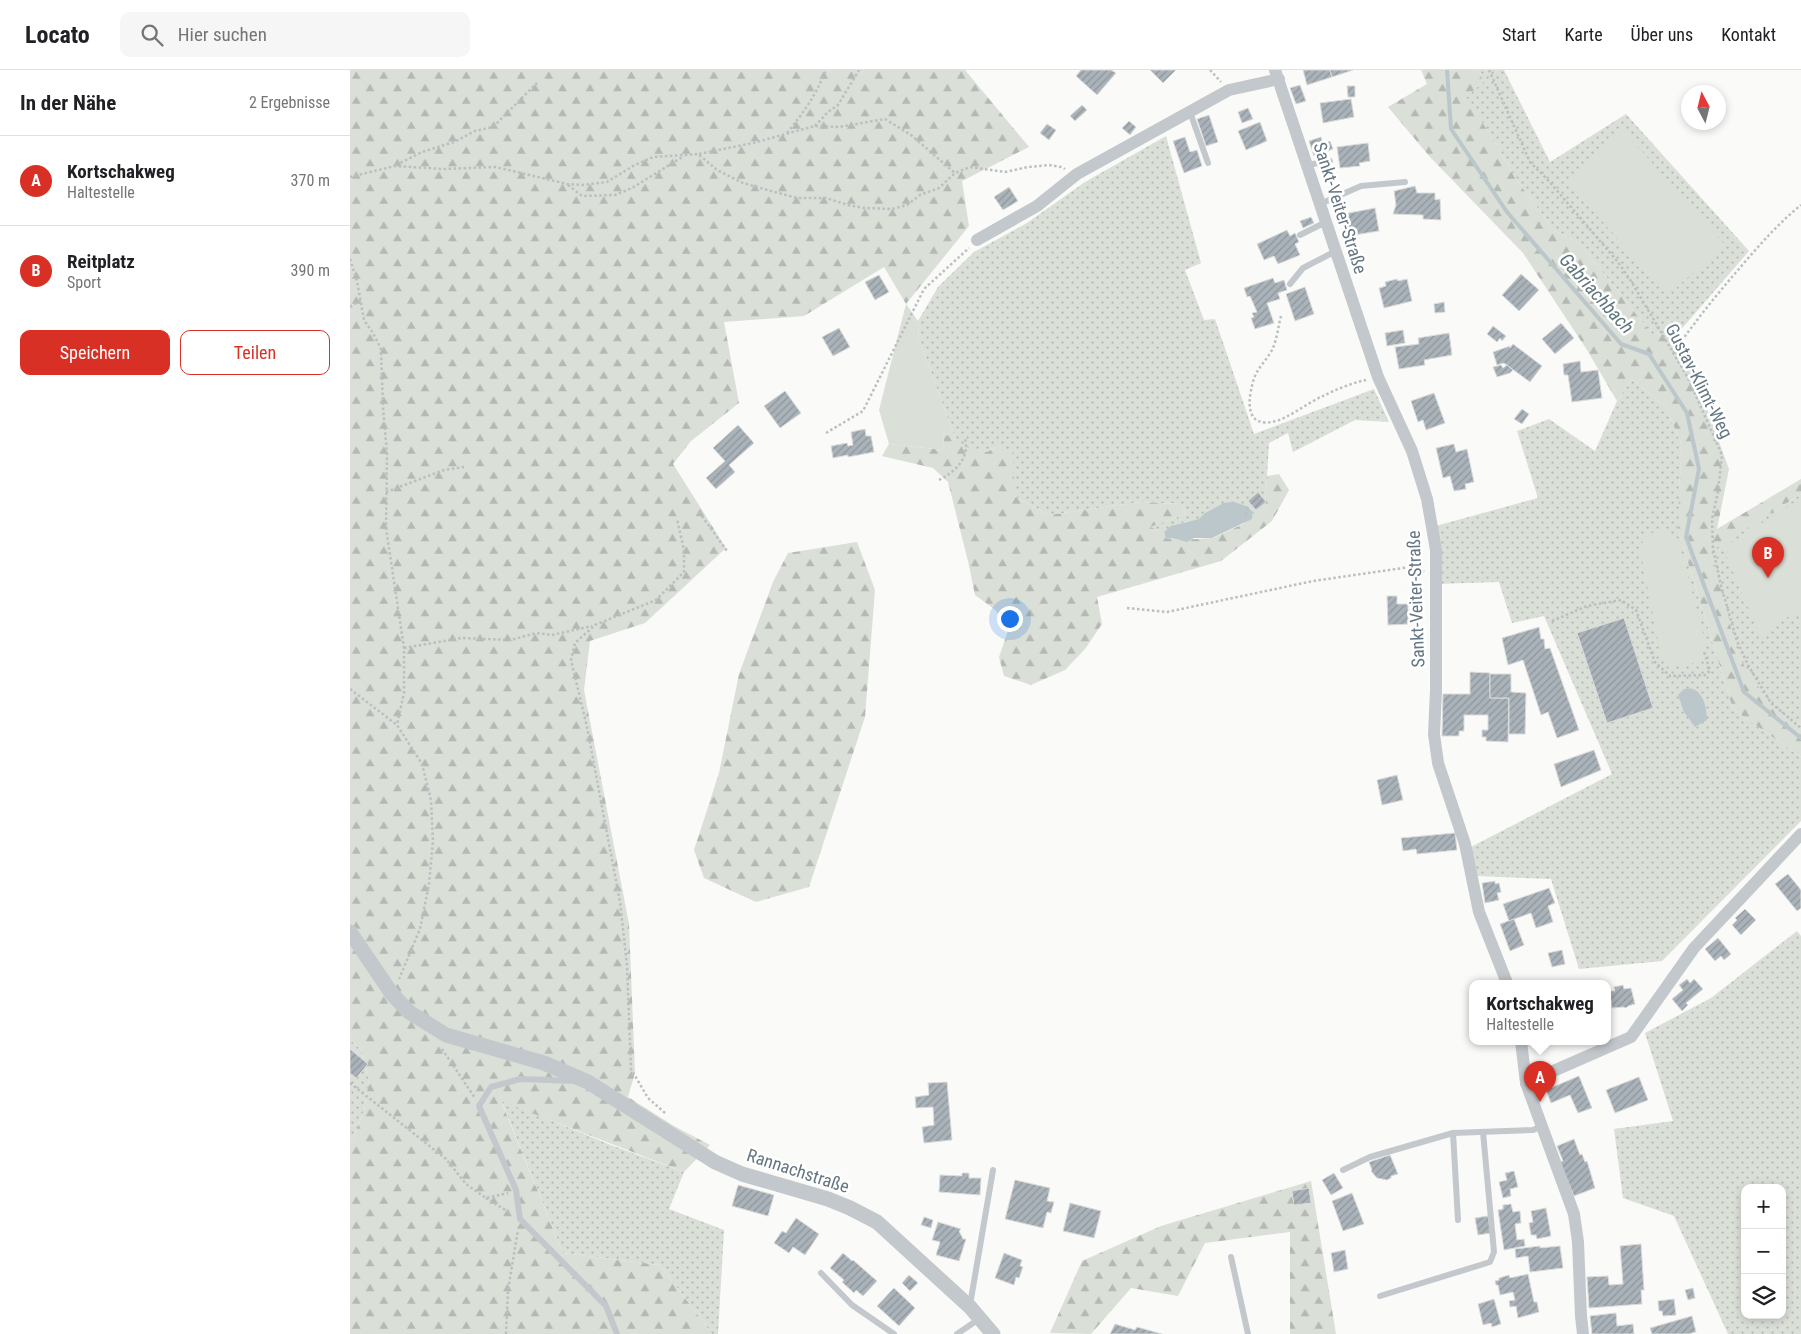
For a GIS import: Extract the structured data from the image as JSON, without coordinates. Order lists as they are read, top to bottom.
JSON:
{
  "streets": {
    "street": ["Sankt-Veiter-Straße", "Rannachstraße"],
    "path": ["Gustav-Klimt-Weg"]
  },
  "water": ["Gabriachbach"],
  "north": "top",
  "page": {
    "header": "Locato",
    "search": "Hier suchen",
    "nav": [
      "Start",
      "Karte",
      "Über uns",
      "Kontakt"
    ],
    "heading": ["In der Nähe", "2 Ergebnisse"],
    "list": [
      {
        "mark": "A",
        "name": "Kortschakweg",
        "note": "Haltestelle",
        "value": "370 m"
      },
      {
        "mark": "B",
        "name": "Reitplatz",
        "note": "Sport",
        "value": "390 m"
      }
    ],
    "buttons": ["Speichern", "Teilen"],
    "pins": ["B", "A"],
    "popup": ["Kortschakweg", "Haltestelle"],
    "map_buttons": ["+", "−"]
  }
}
